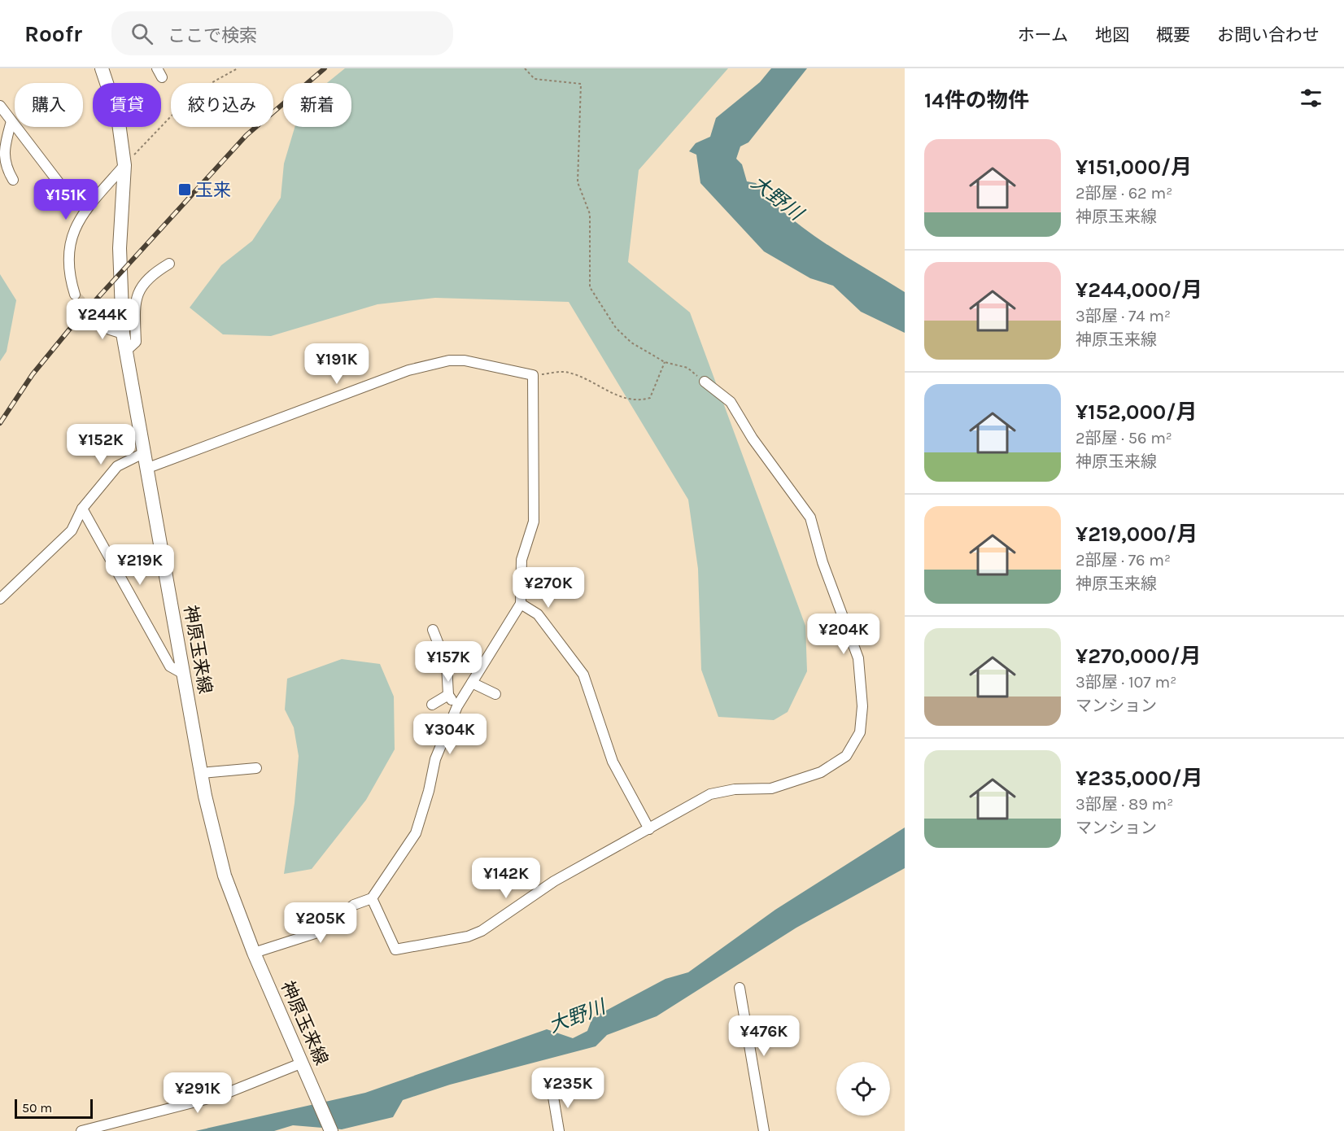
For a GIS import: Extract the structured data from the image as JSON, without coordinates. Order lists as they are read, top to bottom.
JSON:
{
  "streets": {
    "main road": ["神原玉来線"]
  },
  "water": ["大野川"],
  "places": {
    "transit": ["玉来"]
  },
  "scale_bar": "50 m",
  "page": {
    "header": "Roofr",
    "search": "ここで検索",
    "nav": [
      "ホーム",
      "地図",
      "概要",
      "お問い合わせ"
    ],
    "heading": "14件の物件",
    "chip": [
      "購入",
      "賃貸",
      "絞り込み",
      "新着"
    ],
    "list": [
      {
        "name": "¥151,000/月",
        "note": "2部屋 · 62 m² · 神原玉来線"
      },
      {
        "name": "¥244,000/月",
        "note": "3部屋 · 74 m² · 神原玉来線"
      },
      {
        "name": "¥152,000/月",
        "note": "2部屋 · 56 m² · 神原玉来線"
      },
      {
        "name": "¥219,000/月",
        "note": "2部屋 · 76 m² · 神原玉来線"
      },
      {
        "name": "¥270,000/月",
        "note": "3部屋 · 107 m² · マンション"
      },
      {
        "name": "¥235,000/月",
        "note": "3部屋 · 89 m² · マンション"
      }
    ],
    "price": [
      "¥151K",
      "¥244K",
      "¥191K",
      "¥152K",
      "¥219K",
      "¥270K",
      "¥204K",
      "¥157K",
      "¥304K",
      "¥142K",
      "¥205K",
      "¥476K",
      "¥235K",
      "¥291K"
    ],
    "scale": "50 m"
  }
}
